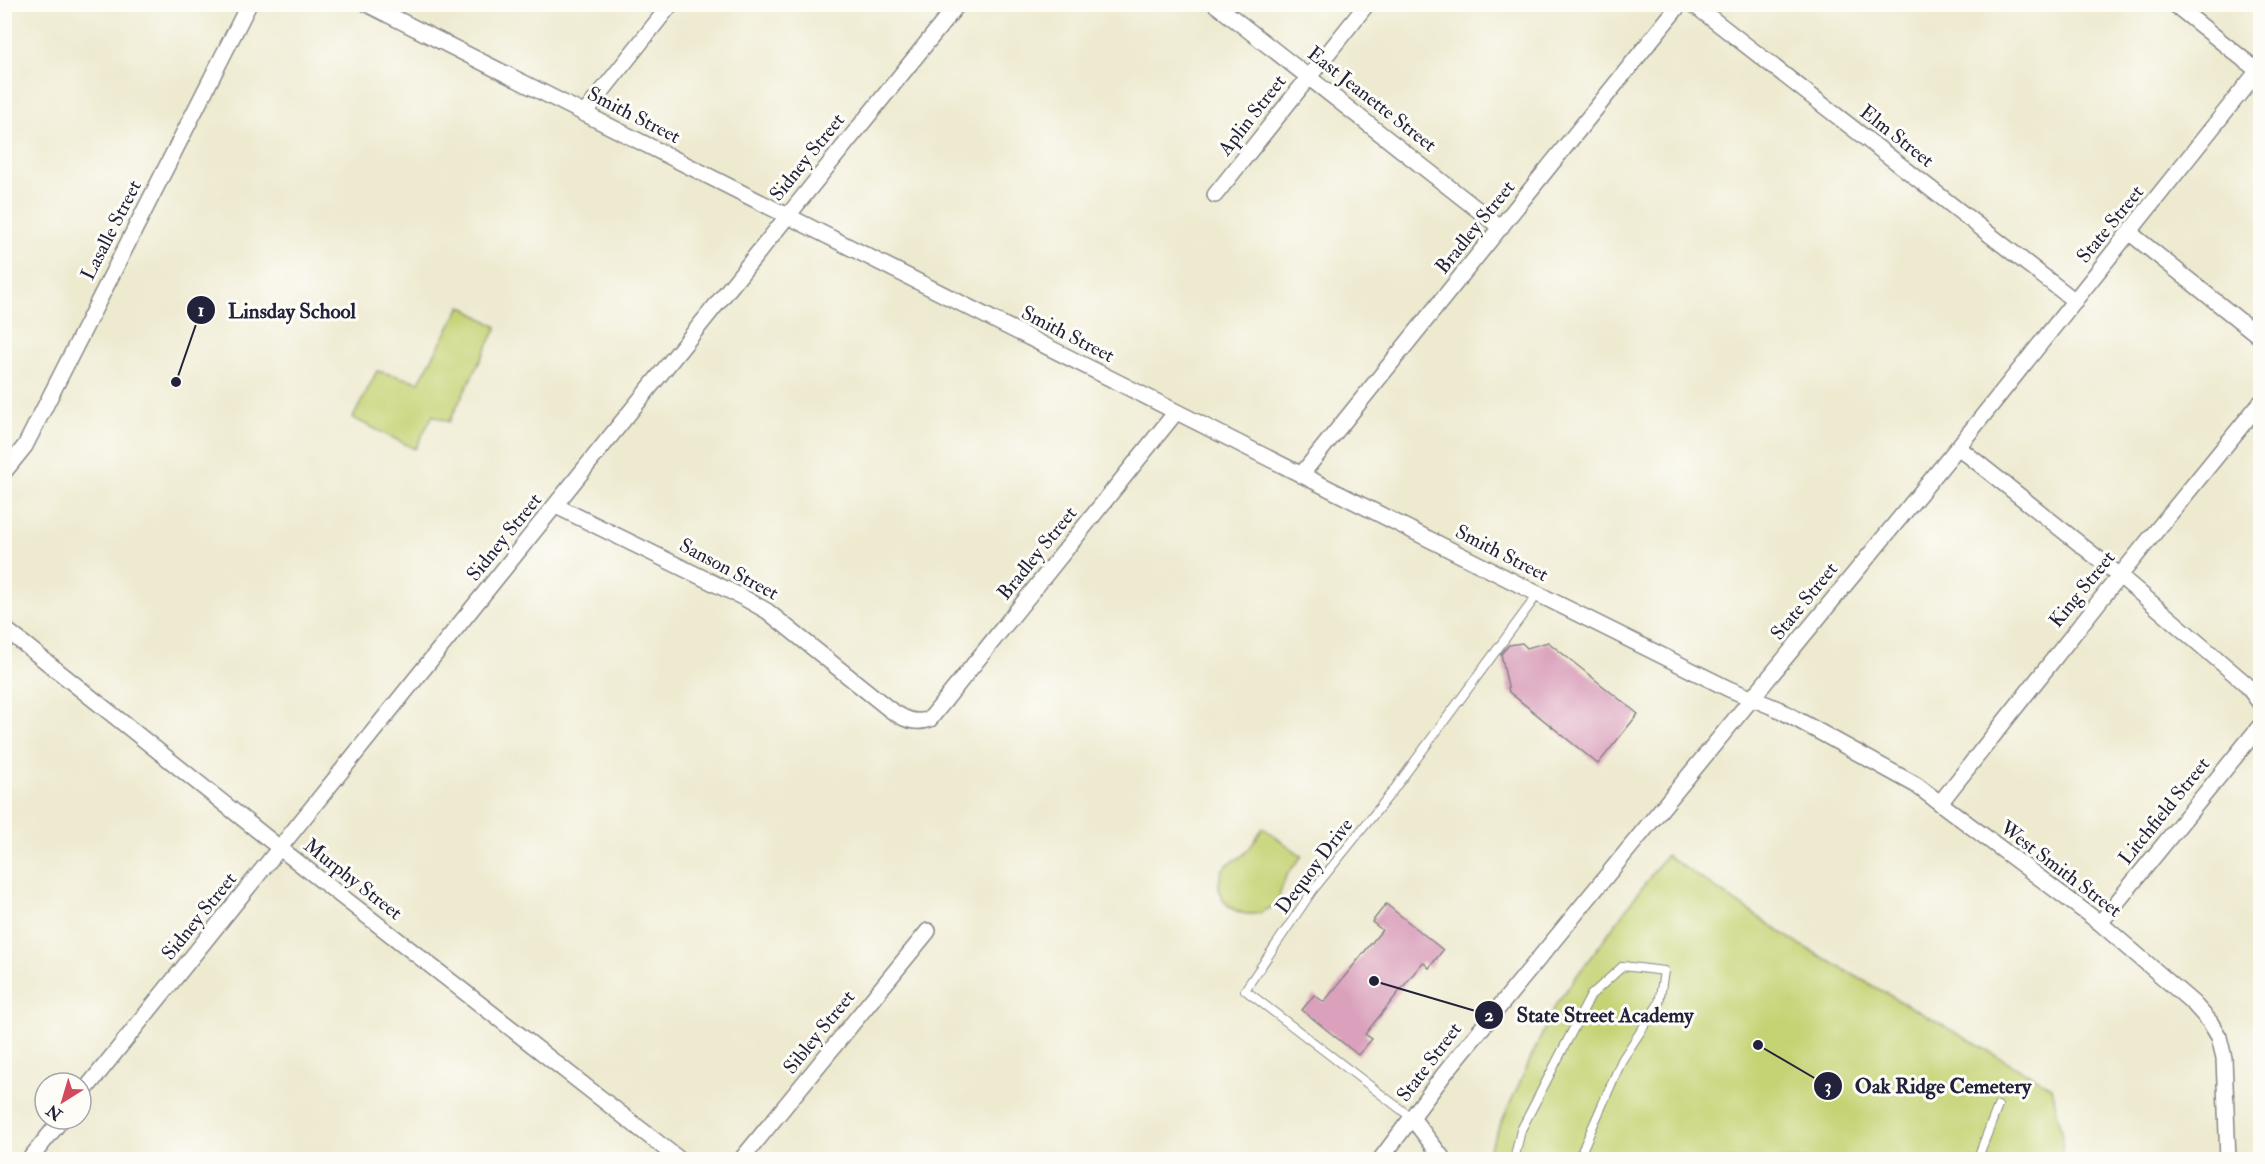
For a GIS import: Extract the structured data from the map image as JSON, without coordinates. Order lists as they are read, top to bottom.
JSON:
{
  "streets": {
    "street": [
      "East Jeanette Street",
      "Smith Street",
      "Aplin Street",
      "Elm Street",
      "Sidney Street",
      "State Street",
      "Bradley Street",
      "Lasalle Street",
      "Sanson Street",
      "King Street",
      "Litchfield Street",
      "West Smith Street",
      "Murphy Street",
      "Sibley Street"
    ],
    "lane": ["Dequoy Drive"]
  },
  "crossings": [
    ["East Jeanette Street", "Aplin Street"],
    ["East Jeanette Street", "Bradley Street"],
    ["Smith Street", "Sidney Street"],
    ["Smith Street", "State Street"],
    ["Smith Street", "Bradley Street"],
    ["Smith Street", "Dequoy Drive"],
    ["Smith Street", "West Smith Street"],
    ["Elm Street", "State Street"],
    ["Sidney Street", "Sanson Street"],
    ["Sidney Street", "Murphy Street"],
    ["State Street", "Dequoy Drive"],
    ["State Street", "West Smith Street"],
    ["Bradley Street", "Sanson Street"],
    ["King Street", "West Smith Street"],
    ["Litchfield Street", "West Smith Street"]
  ],
  "places": ["Linsday School", "State Street Academy", "Oak Ridge Cemetery"],
  "north": "bottom left"
}
